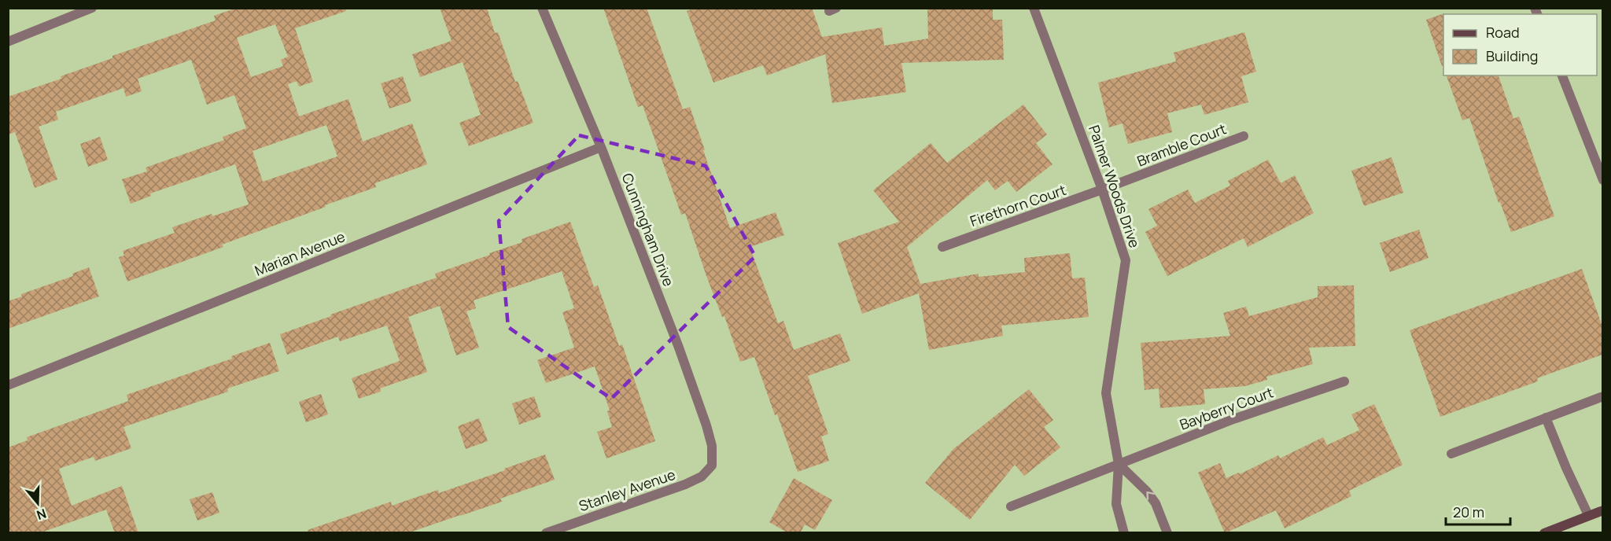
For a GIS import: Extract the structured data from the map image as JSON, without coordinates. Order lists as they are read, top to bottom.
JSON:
{
  "streets": {
    "street": [
      "Bramble Court",
      "Palmer Woods Drive",
      "Firethorn Court",
      "Cunningham Drive",
      "Marian Avenue",
      "Bayberry Court",
      "Stanley Avenue"
    ]
  },
  "crossings": [
    ["Bramble Court", "Palmer Woods Drive"],
    ["Bramble Court", "Firethorn Court"],
    ["Palmer Woods Drive", "Firethorn Court"],
    ["Palmer Woods Drive", "Bayberry Court"],
    ["Cunningham Drive", "Marian Avenue"],
    ["Cunningham Drive", "Stanley Avenue"]
  ],
  "legend": ["Road", "Building"],
  "scale_bar": "20 m",
  "north": "bottom"
}
